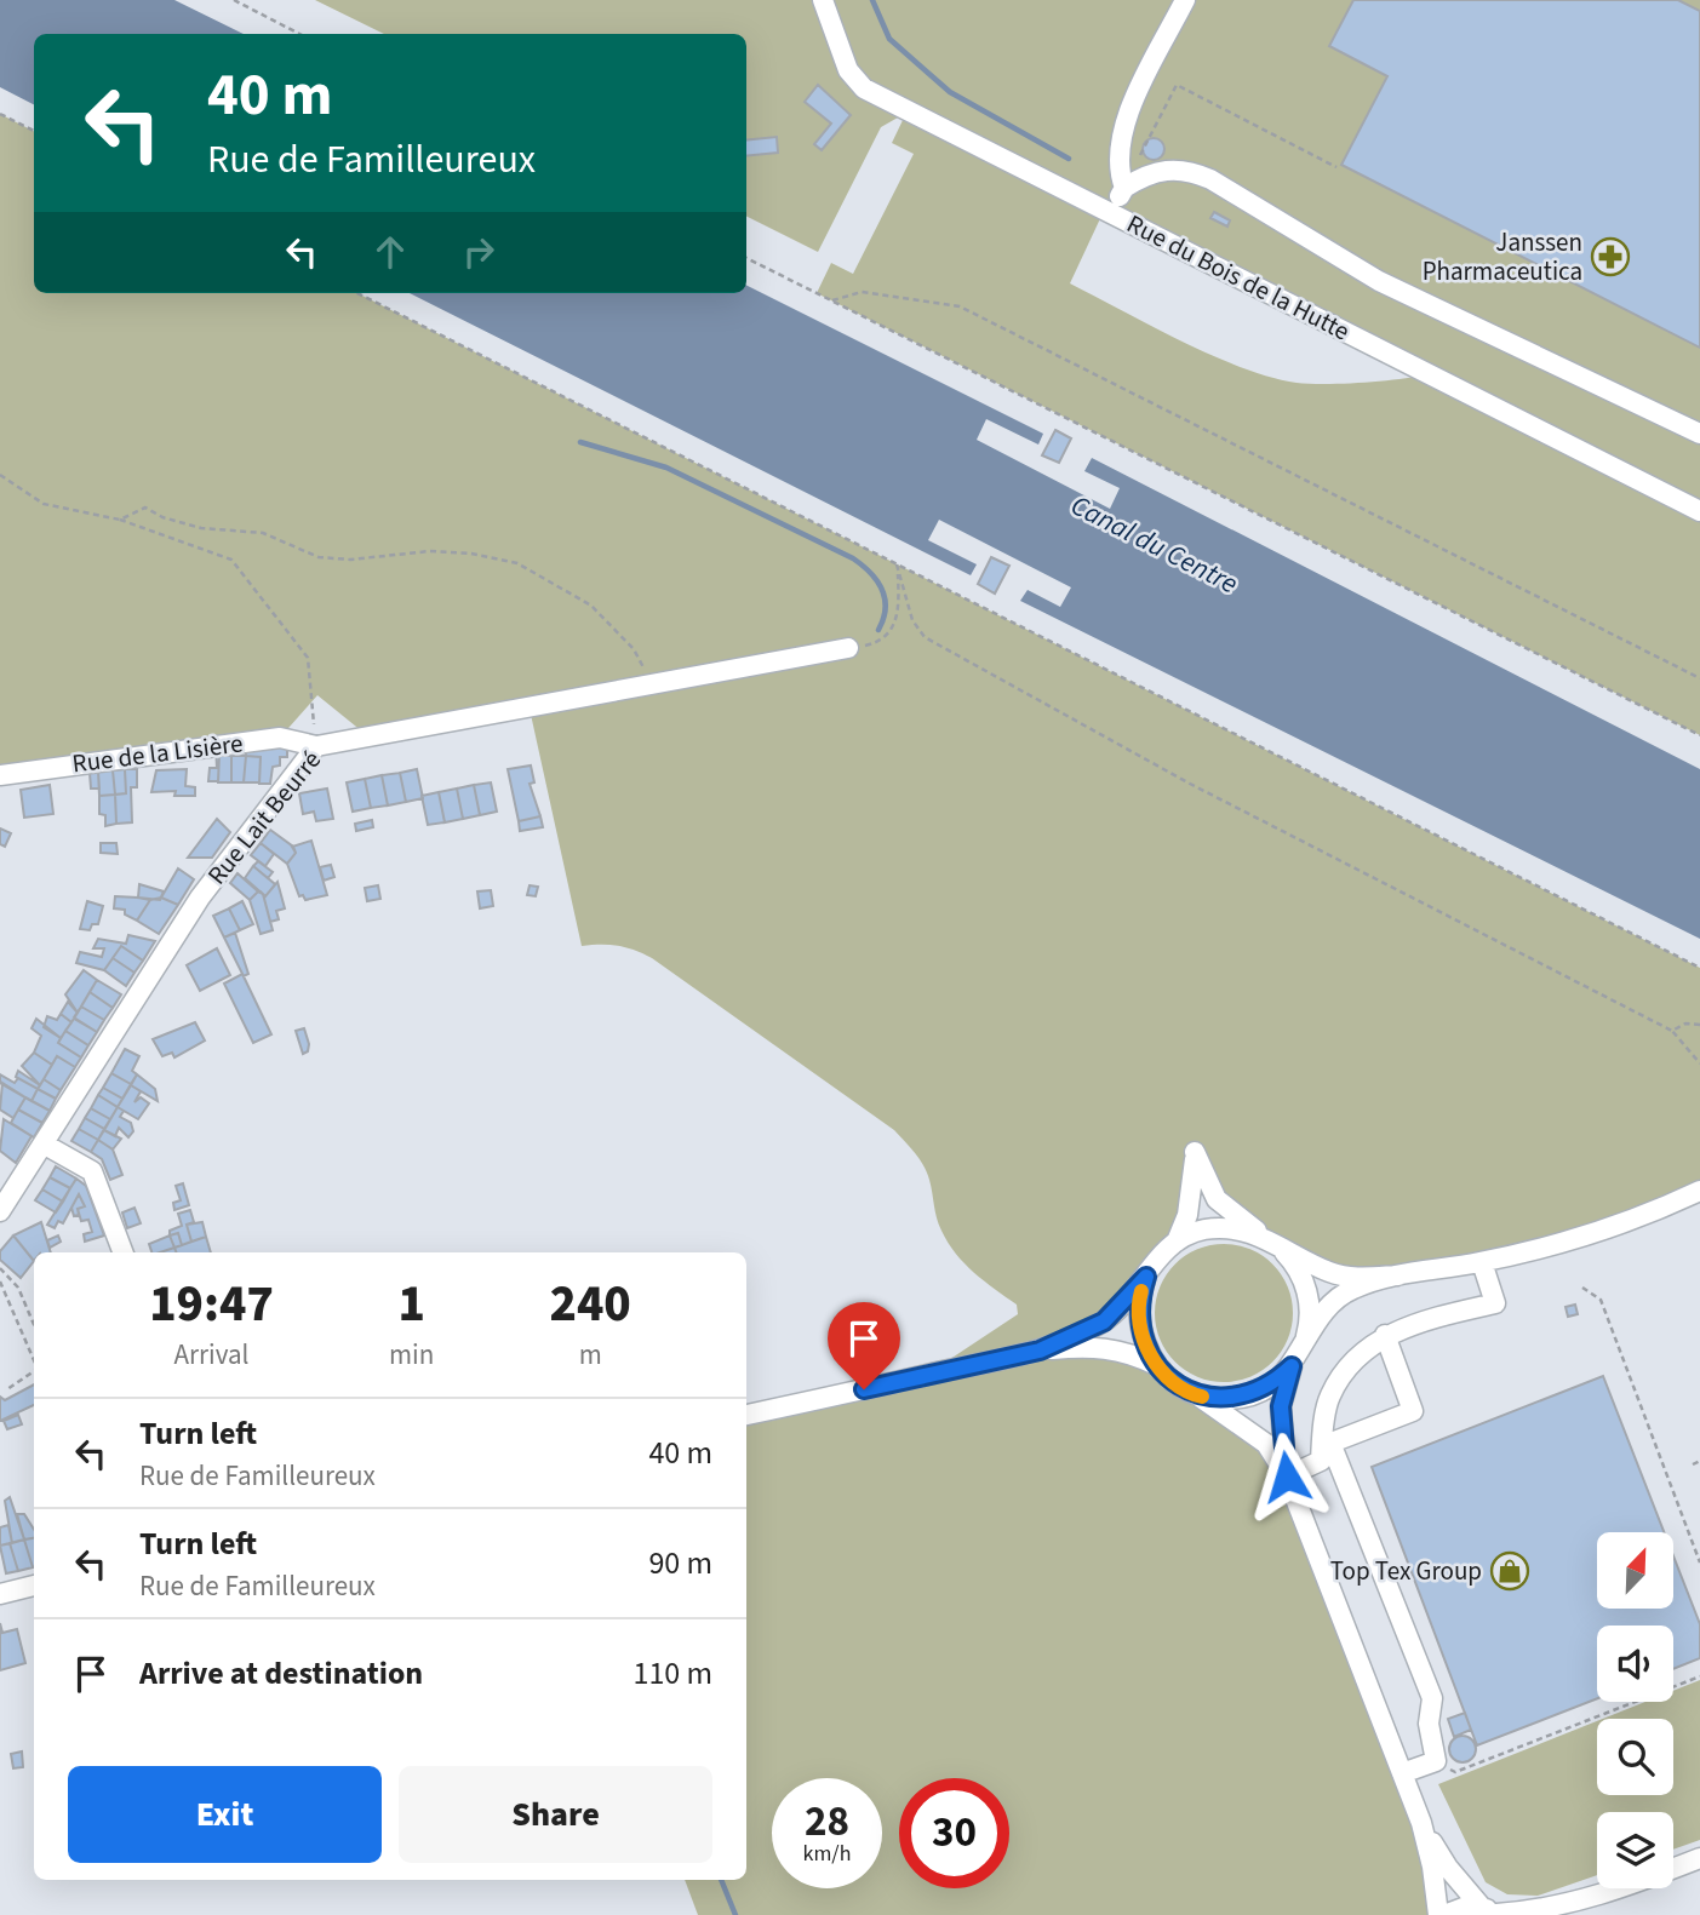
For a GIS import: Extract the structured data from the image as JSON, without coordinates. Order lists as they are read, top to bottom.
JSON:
{
  "streets": {
    "street": ["Rue du Bois de la Hutte", "Rue de la Lisière", "Rue Lait Beurré"]
  },
  "crossings": [
    ["Rue de la Lisière", "Rue Lait Beurré"]
  ],
  "water": ["Canal du Centre"],
  "places": {
    "pharmacy": ["Janssen Pharmaceutica"],
    "shop": ["Top Tex Group"]
  },
  "north": "top right",
  "page": {
    "turn": ["40 m", "Rue de Familleureux"],
    "eta": [
      "19:47",
      "Arrival",
      "1",
      "min",
      "240",
      "m"
    ],
    "list": [
      {
        "name": "Turn left",
        "note": "Rue de Familleureux",
        "value": "40 m"
      },
      {
        "name": "Turn left",
        "note": "Rue de Familleureux",
        "value": "90 m"
      },
      {
        "name": "Arrive at destination",
        "value": "110 m"
      }
    ],
    "buttons": ["Exit", "Share"],
    "speed": "28 km/h",
    "limit": "30"
  }
}
